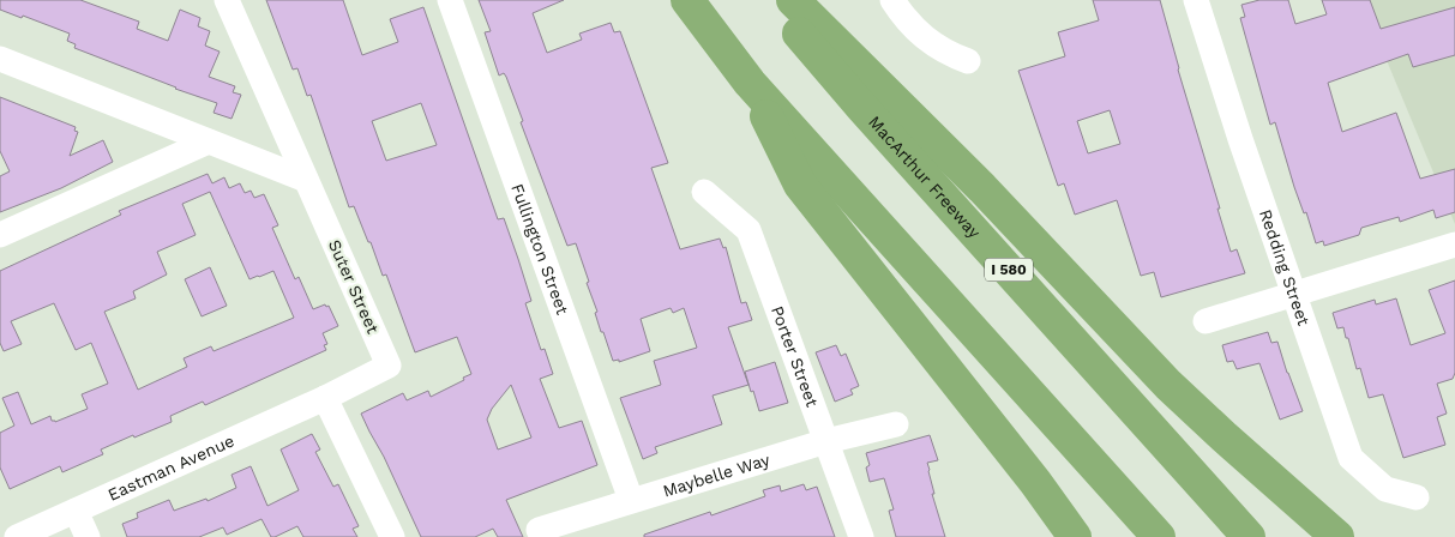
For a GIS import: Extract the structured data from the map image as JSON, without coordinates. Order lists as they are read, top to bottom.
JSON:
{
  "streets": {
    "highway": ["MacArthur Freeway", "I 580"],
    "street": [
      "Fullington Street",
      "Redding Street",
      "Suter Street",
      "Porter Street",
      "Eastman Avenue",
      "Maybelle Way"
    ]
  },
  "crossings": [
    ["Fullington Street", "Maybelle Way"],
    ["Suter Street", "Eastman Avenue"],
    ["Porter Street", "Maybelle Way"]
  ]
}
